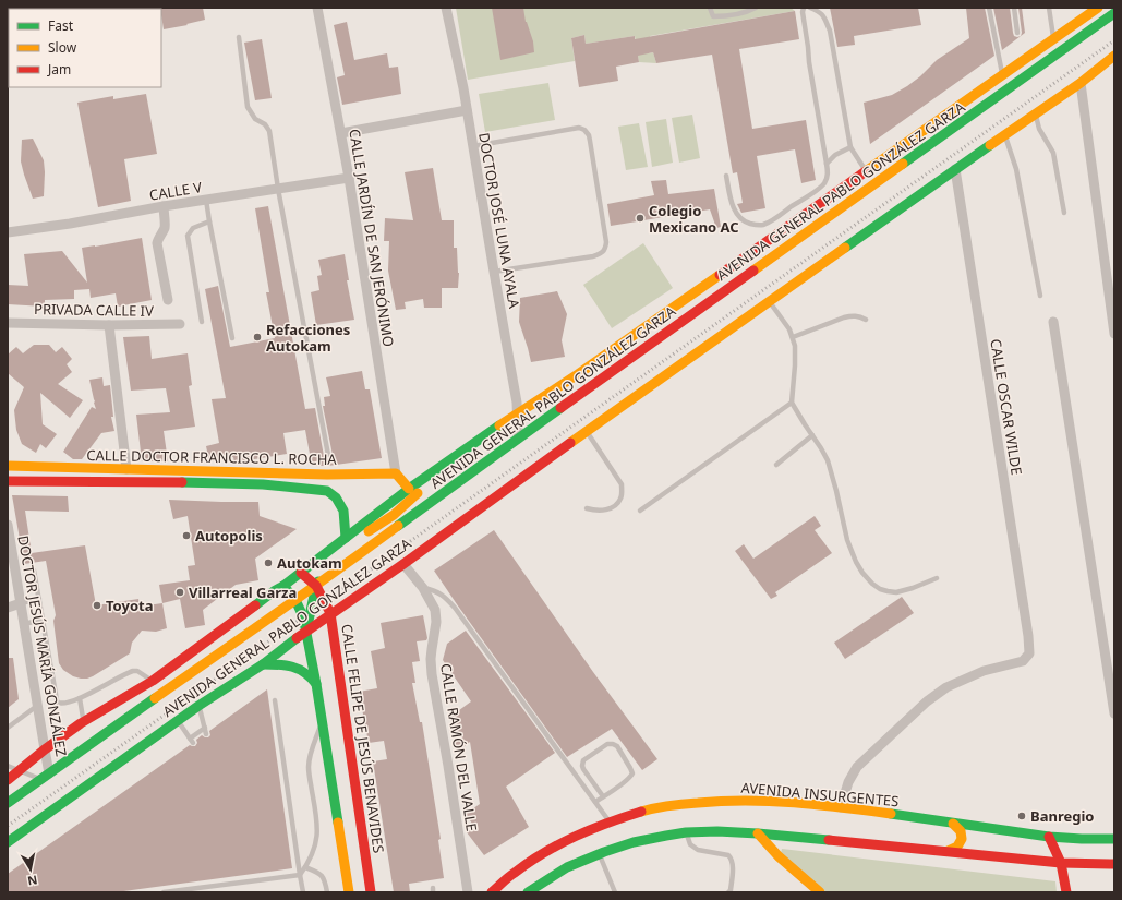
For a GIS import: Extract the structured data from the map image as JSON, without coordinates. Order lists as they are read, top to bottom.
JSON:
{
  "streets": {
    "main road": [
      "AVENIDA GENERAL PABLO GONZÁLEZ GARZA",
      "CALLE DOCTOR FRANCISCO L. ROCHA",
      "CALLE FELIPE DE JESÚS BENAVIDES",
      "AVENIDA INSURGENTES"
    ],
    "street": [
      "CALLE V",
      "DOCTOR JOSÉ LUNA AYALA",
      "CALLE JARDÍN DE SAN JERÓNIMO",
      "PRIVADA CALLE IV",
      "CALLE OSCAR WILDE",
      "DOCTOR JESÚS MARÍA GONZÁLEZ",
      "CALLE RAMÓN DEL VALLE"
    ]
  },
  "crossings": [
    ["CALLE V", "CALLE JARDÍN DE SAN JERÓNIMO"],
    ["AVENIDA GENERAL PABLO GONZÁLEZ GARZA", "DOCTOR JOSÉ LUNA AYALA"],
    ["AVENIDA GENERAL PABLO GONZÁLEZ GARZA", "CALLE OSCAR WILDE"],
    ["AVENIDA GENERAL PABLO GONZÁLEZ GARZA", "DOCTOR JESÚS MARÍA GONZÁLEZ"],
    ["AVENIDA GENERAL PABLO GONZÁLEZ GARZA", "CALLE FELIPE DE JESÚS BENAVIDES"],
    ["AVENIDA GENERAL PABLO GONZÁLEZ GARZA", "CALLE RAMÓN DEL VALLE"],
    ["CALLE JARDÍN DE SAN JERÓNIMO", "CALLE DOCTOR FRANCISCO L. ROCHA"],
    ["CALLE OSCAR WILDE", "AVENIDA INSURGENTES"]
  ],
  "places": [
    "Colegio Mexicano AC",
    "Refacciones Autokam",
    "Autopolis",
    "Autokam",
    "Villarreal Garza",
    "Toyota",
    "Banregio"
  ],
  "legend": ["Fast", "Slow", "Jam"],
  "north": "bottom"
}
